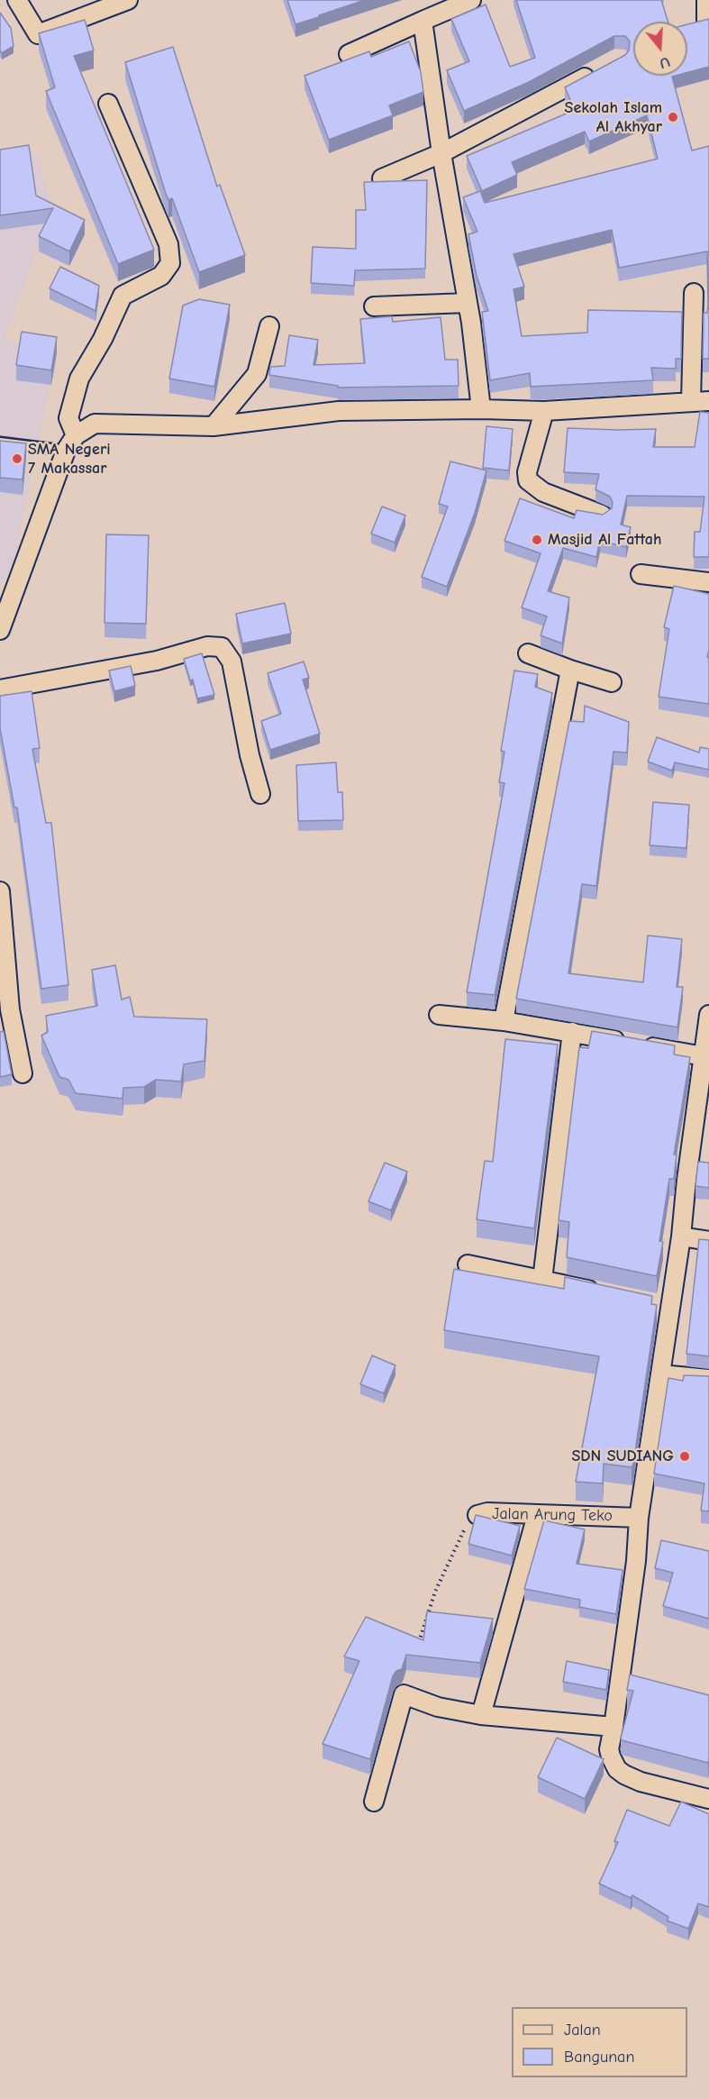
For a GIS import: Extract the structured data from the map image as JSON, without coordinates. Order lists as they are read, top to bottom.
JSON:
{
  "streets": {
    "street": ["Jalan Arung Teko"]
  },
  "places": [
    "Sekolah Islam Al Akhyar",
    "SMA Negeri 7 Makassar",
    "Masjid Al Fattah",
    "SDN SUDIANG"
  ],
  "legend": ["Jalan", "Bangunan"],
  "north": "bottom"
}
